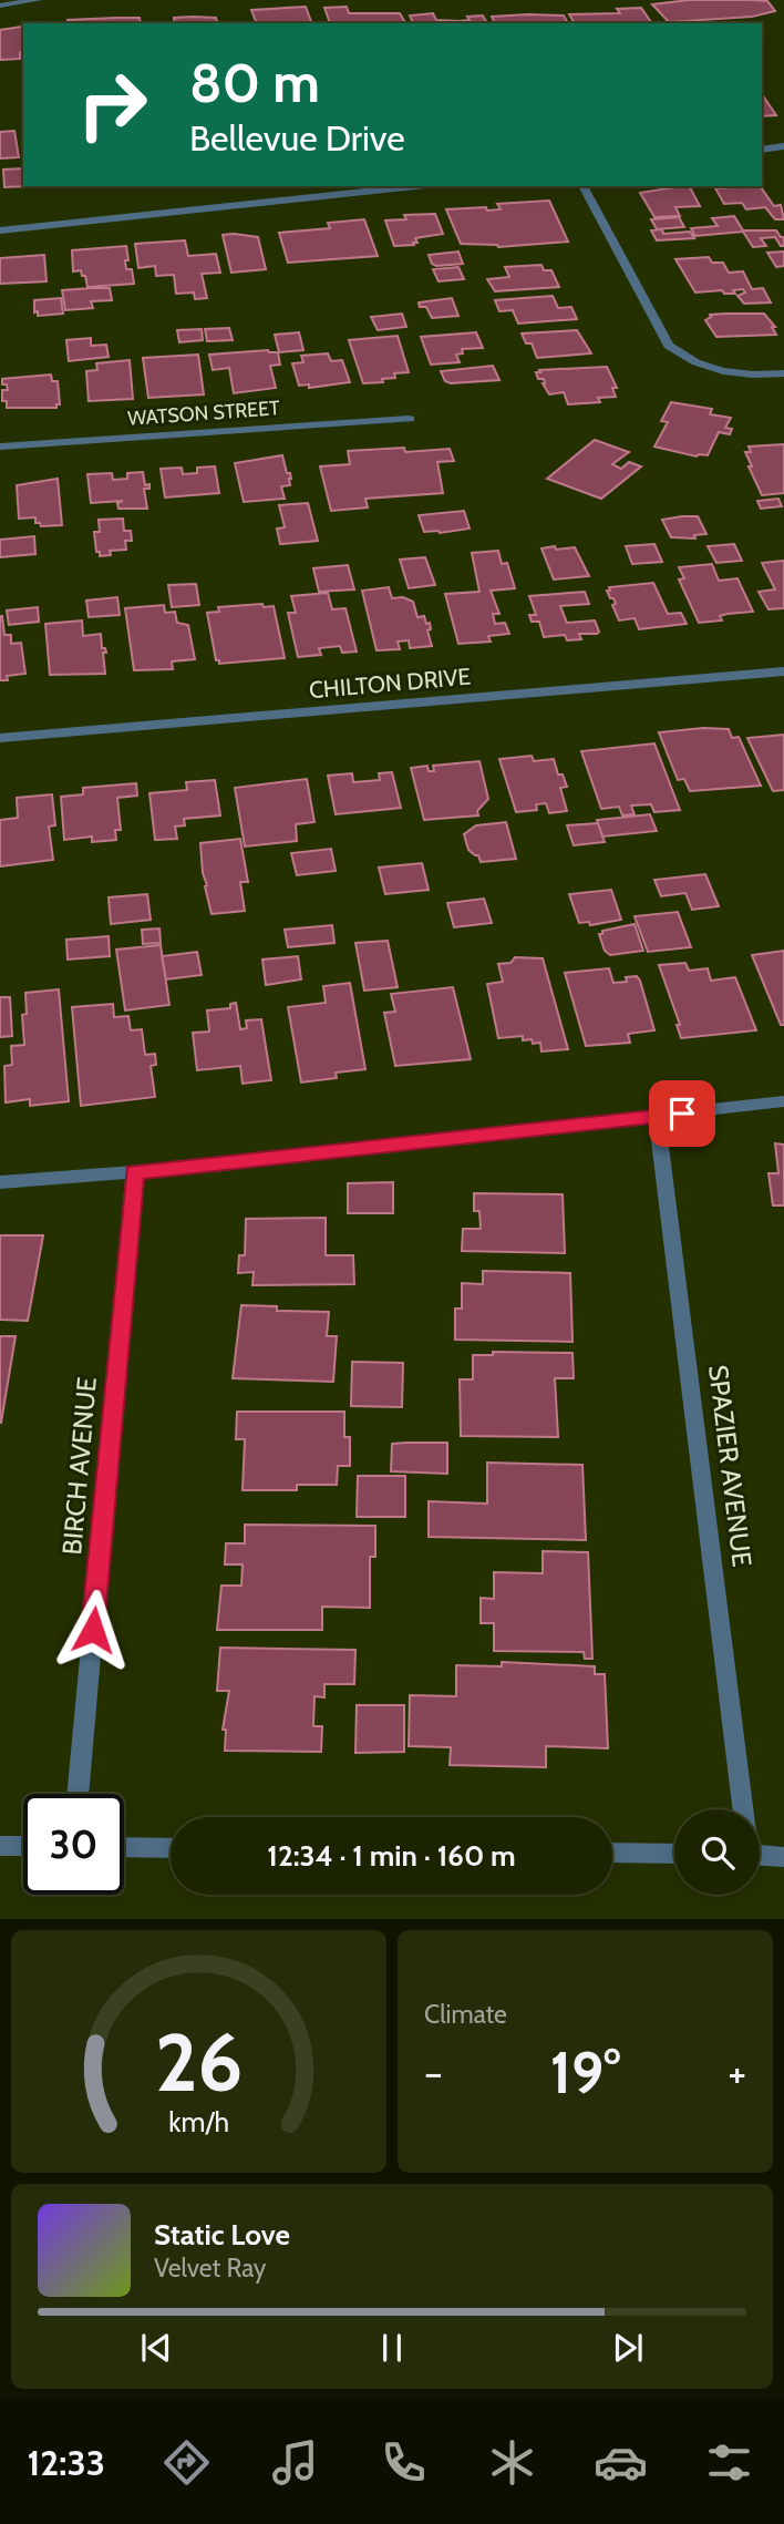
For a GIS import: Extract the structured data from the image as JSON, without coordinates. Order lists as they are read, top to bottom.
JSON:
{
  "streets": {
    "street": [
      "WATSON STREET",
      "CHILTON DRIVE",
      "BIRCH AVENUE",
      "SPAZIER AVENUE"
    ]
  },
  "page": {
    "turn": ["80 m", "Bellevue Drive"],
    "limit": "30",
    "trip": "12:34 · 1 min · 160 m",
    "tile": "Climate",
    "heat": ["−", "19°", "+"],
    "song": ["Static Love", "Velvet Ray"],
    "tabs": "12:33",
    "gauge": ["26", "km/h"]
  }
}
